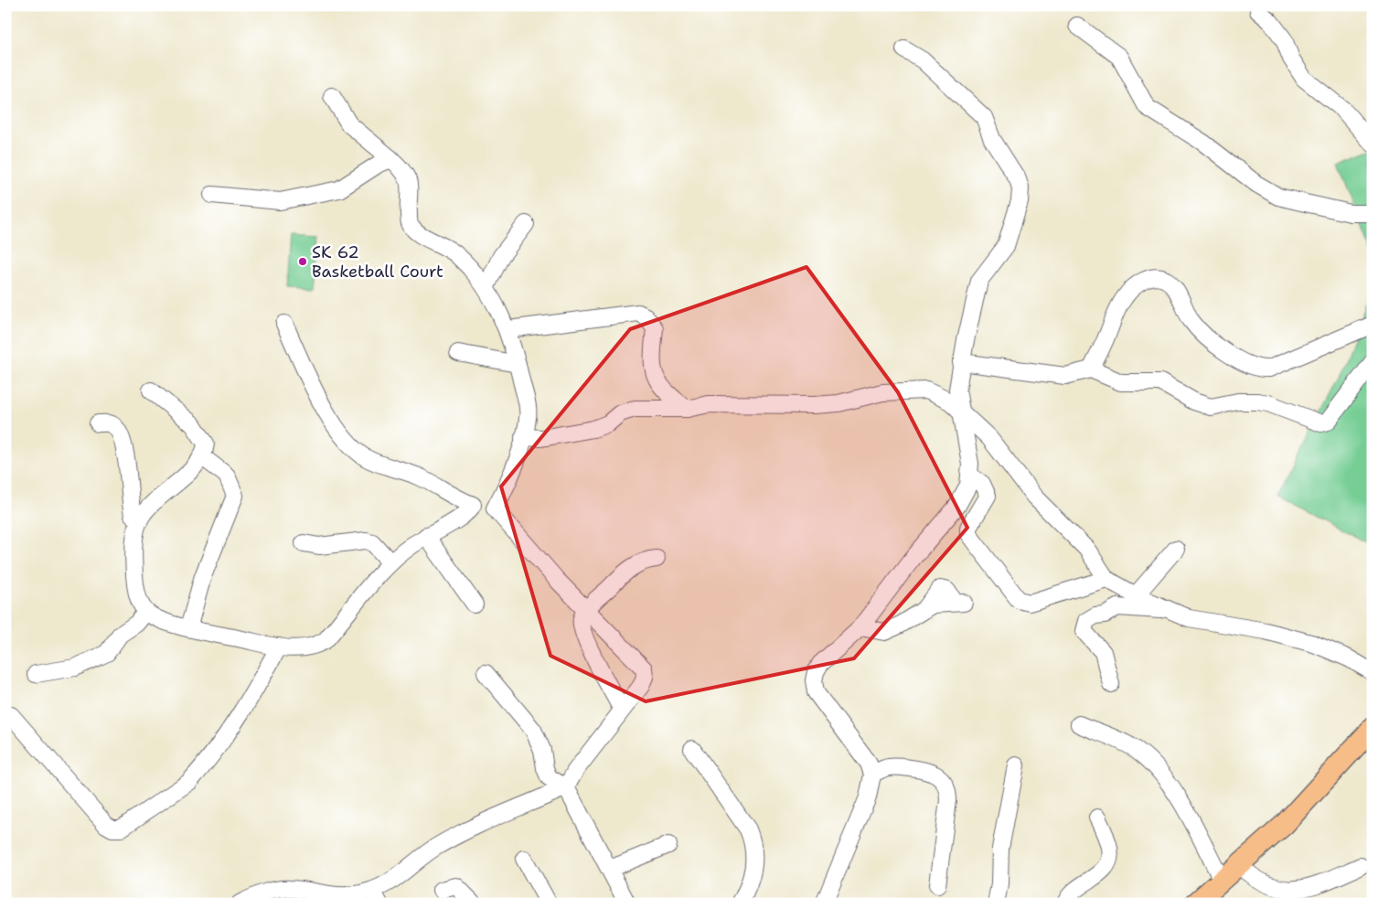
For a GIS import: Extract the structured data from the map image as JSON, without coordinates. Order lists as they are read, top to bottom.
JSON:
{
  "places": ["SK 62 Basketball Court"]
}
